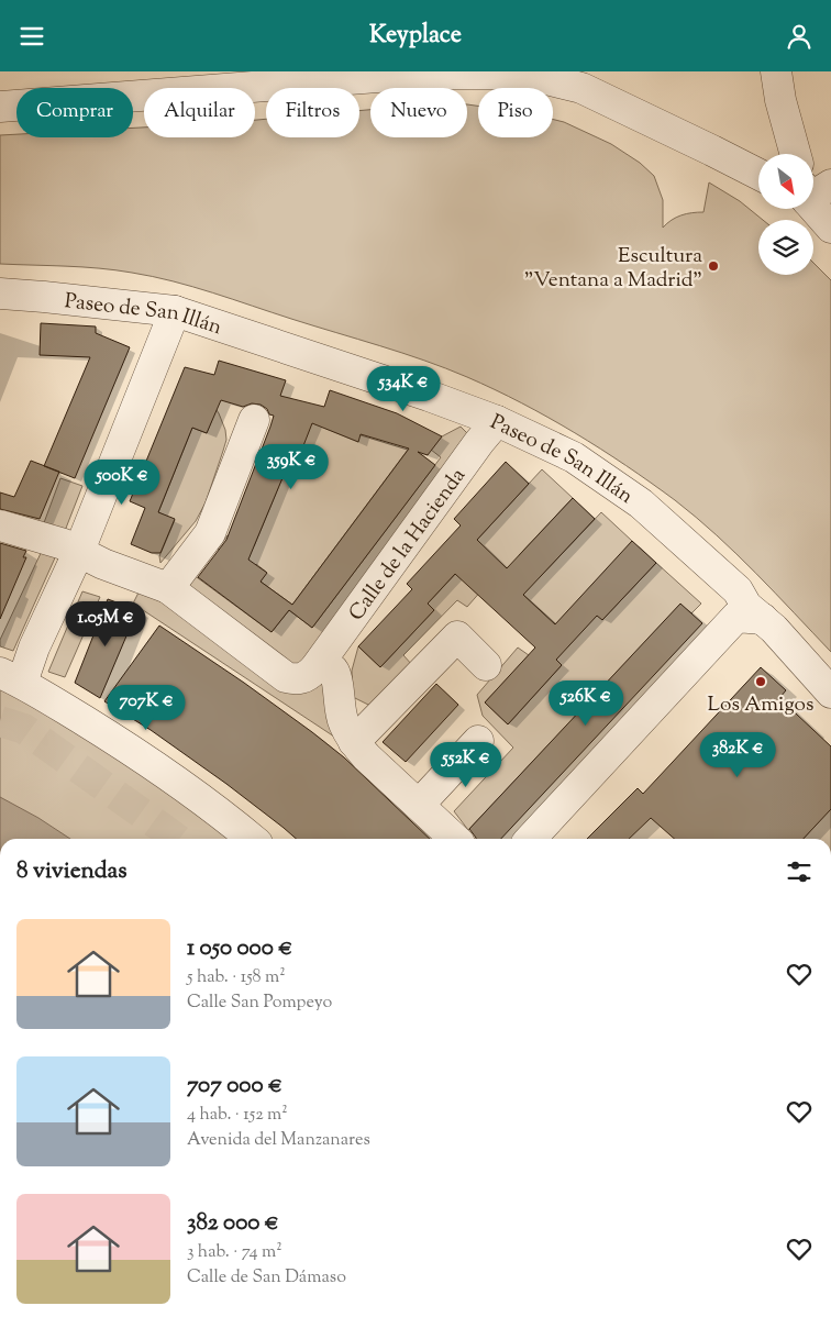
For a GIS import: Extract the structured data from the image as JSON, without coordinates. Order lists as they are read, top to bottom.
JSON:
{
  "streets": {
    "street": ["Paseo de San Illán", "Calle de la Hacienda"]
  },
  "crossings": [
    ["Paseo de San Illán", "Calle de la Hacienda"]
  ],
  "places": ["Escultura \"Ventana a Madrid\"", "Los Amigos"],
  "north": "bottom right",
  "page": {
    "header": "Keyplace",
    "chip": [
      "Comprar",
      "Alquilar",
      "Filtros",
      "Nuevo",
      "Piso"
    ],
    "price": [
      "534K €",
      "359K €",
      "500K €",
      "1.05M €",
      "526K €",
      "707K €",
      "382K €",
      "552K €"
    ],
    "heading": "8 viviendas",
    "list": [
      {
        "name": "1 050 000 €",
        "note": "5 hab. · 158 m² · Calle San Pompeyo"
      },
      {
        "name": "707 000 €",
        "note": "4 hab. · 152 m² · Avenida del Manzanares"
      },
      {
        "name": "382 000 €",
        "note": "3 hab. · 74 m² · Calle de San Dámaso"
      }
    ]
  }
}
